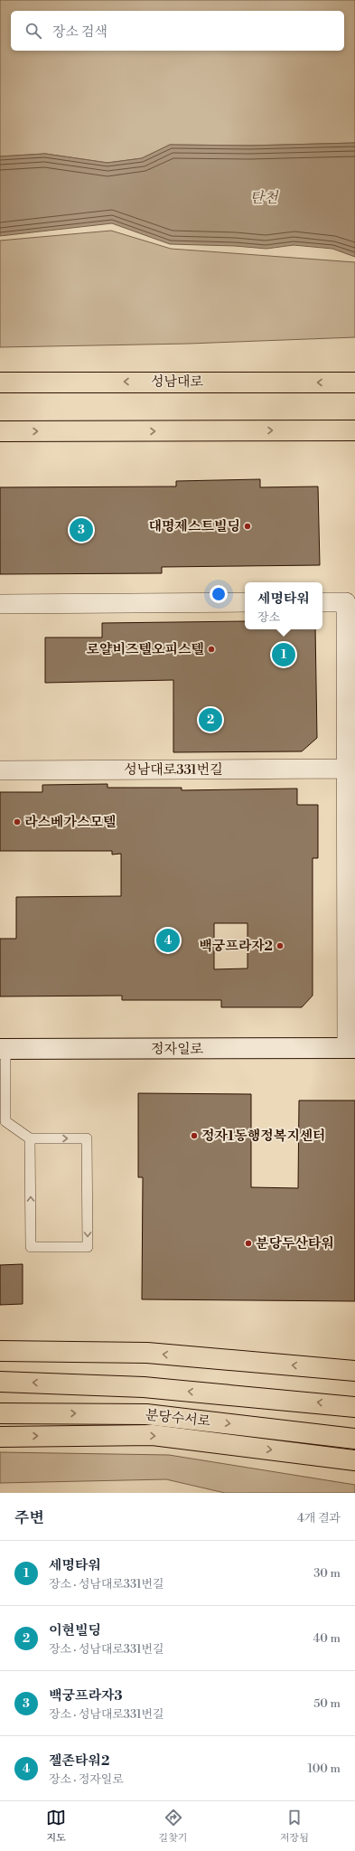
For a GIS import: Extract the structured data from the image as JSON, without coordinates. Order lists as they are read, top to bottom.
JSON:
{
  "streets": {
    "main road": ["성남대로", "분당수서로"],
    "street": ["성남대로331번길", "정자일로"]
  },
  "water": ["탄천"],
  "places": [
    "대명제스트빌딩",
    "로얄비즈텔오피스텔",
    "라스베가스모텔",
    "백궁프라자2",
    "정자1동행정복지센터",
    "분당두산타워"
  ],
  "page": {
    "search": "장소 검색",
    "pins": [
      "3",
      "1",
      "2",
      "4"
    ],
    "popup": ["세명타워", "장소"],
    "heading": ["주변", "4개 결과"],
    "list": [
      {
        "mark": "1",
        "name": "세명타워",
        "note": "장소 · 성남대로331번길",
        "value": "30 m"
      },
      {
        "mark": "2",
        "name": "이현빌딩",
        "note": "장소 · 성남대로331번길",
        "value": "40 m"
      },
      {
        "mark": "3",
        "name": "백궁프라자3",
        "note": "장소 · 성남대로331번길",
        "value": "50 m"
      },
      {
        "mark": "4",
        "name": "젤존타워2",
        "note": "장소 · 정자일로",
        "value": "100 m"
      }
    ],
    "nav": ["지도", "길찾기", "저장됨"]
  }
}
